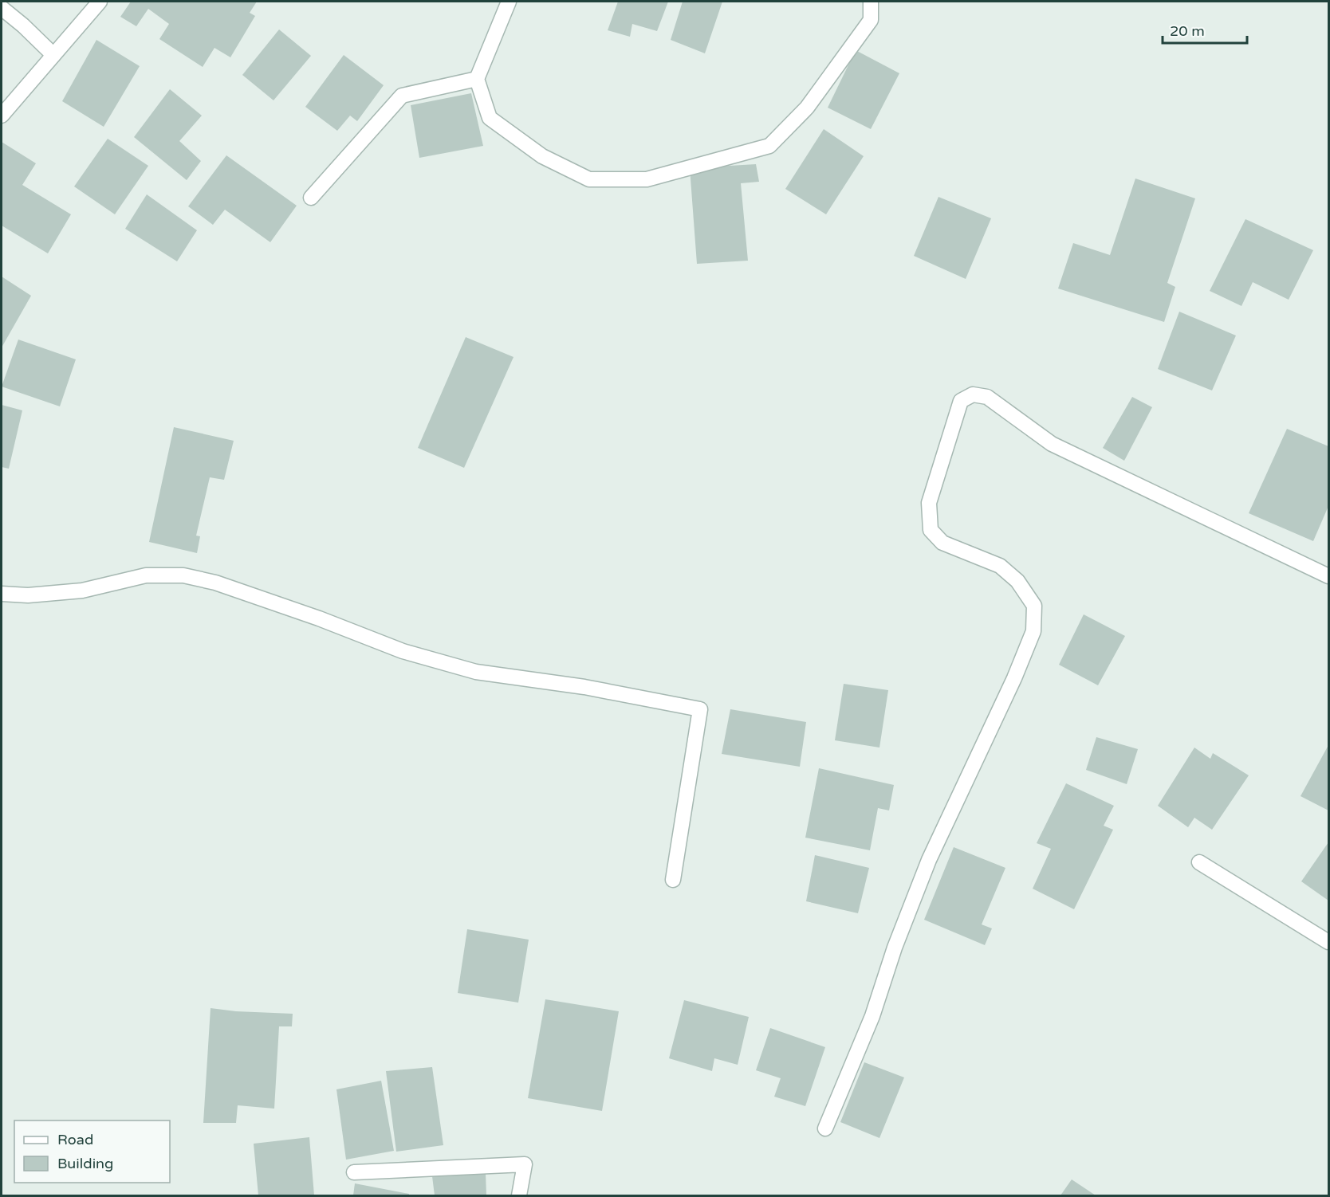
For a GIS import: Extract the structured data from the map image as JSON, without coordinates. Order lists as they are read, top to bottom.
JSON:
{
  "legend": ["Road", "Building"],
  "scale_bar": "20 m"
}
